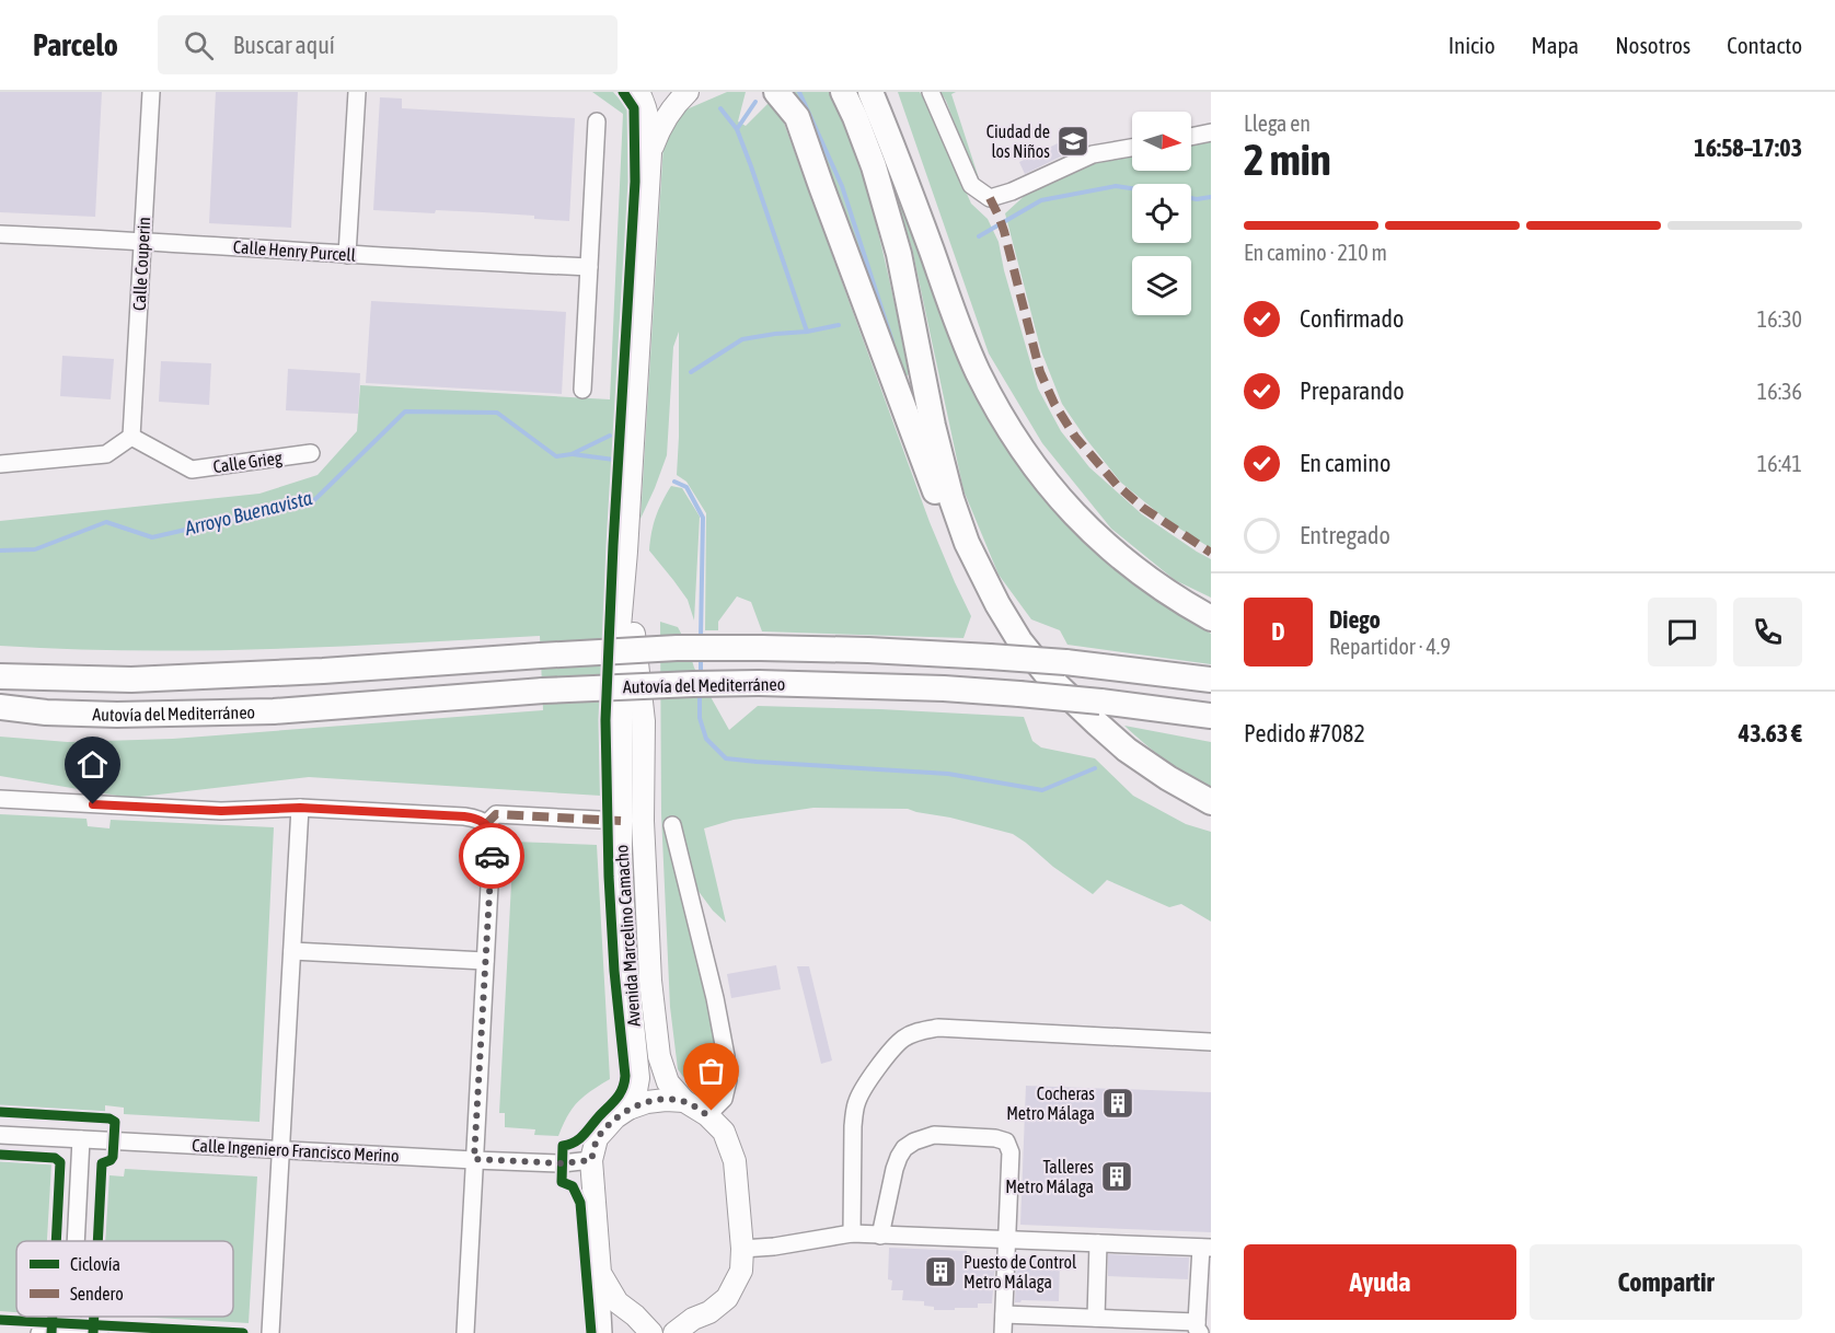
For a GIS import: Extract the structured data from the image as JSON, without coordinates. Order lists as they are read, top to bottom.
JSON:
{
  "streets": {
    "highway": ["Autovía del Mediterráneo"],
    "main road": ["Avenida Marcelino Camacho"],
    "street": [
      "Calle Henry Purcell",
      "Calle Couperin",
      "Calle Grieg",
      "Calle Ingeniero Francisco Merino"
    ]
  },
  "crossings": [
    ["Calle Henry Purcell", "Calle Couperin"],
    ["Calle Couperin", "Calle Grieg"],
    ["Avenida Marcelino Camacho", "Calle Ingeniero Francisco Merino"]
  ],
  "water": ["Arroyo Buenavista"],
  "places": {
    "school or university": ["Ciudad de los Niños"],
    "building": ["Cocheras Metro Málaga", "Talleres Metro Málaga", "Puesto de Control Metro Málaga"]
  },
  "legend": ["Ciclovía", "Sendero"],
  "north": "right",
  "page": {
    "header": "Parcelo",
    "search": "Buscar aquí",
    "nav": [
      "Inicio",
      "Mapa",
      "Nosotros",
      "Contacto"
    ],
    "heading": ["2 min", "Llega en", "16:58–17:03"],
    "panel": [
      "Diego",
      "Repartidor · 4.9",
      "Pedido #7082",
      "43.63 €"
    ],
    "bar": "En camino · 210 m",
    "list": [
      ["Confirmado", "16:30"],
      ["Preparando", "16:36"],
      ["En camino", "16:41"],
      "Entregado"
    ],
    "round": "D",
    "buttons": ["Ayuda", "Compartir"]
  }
}
